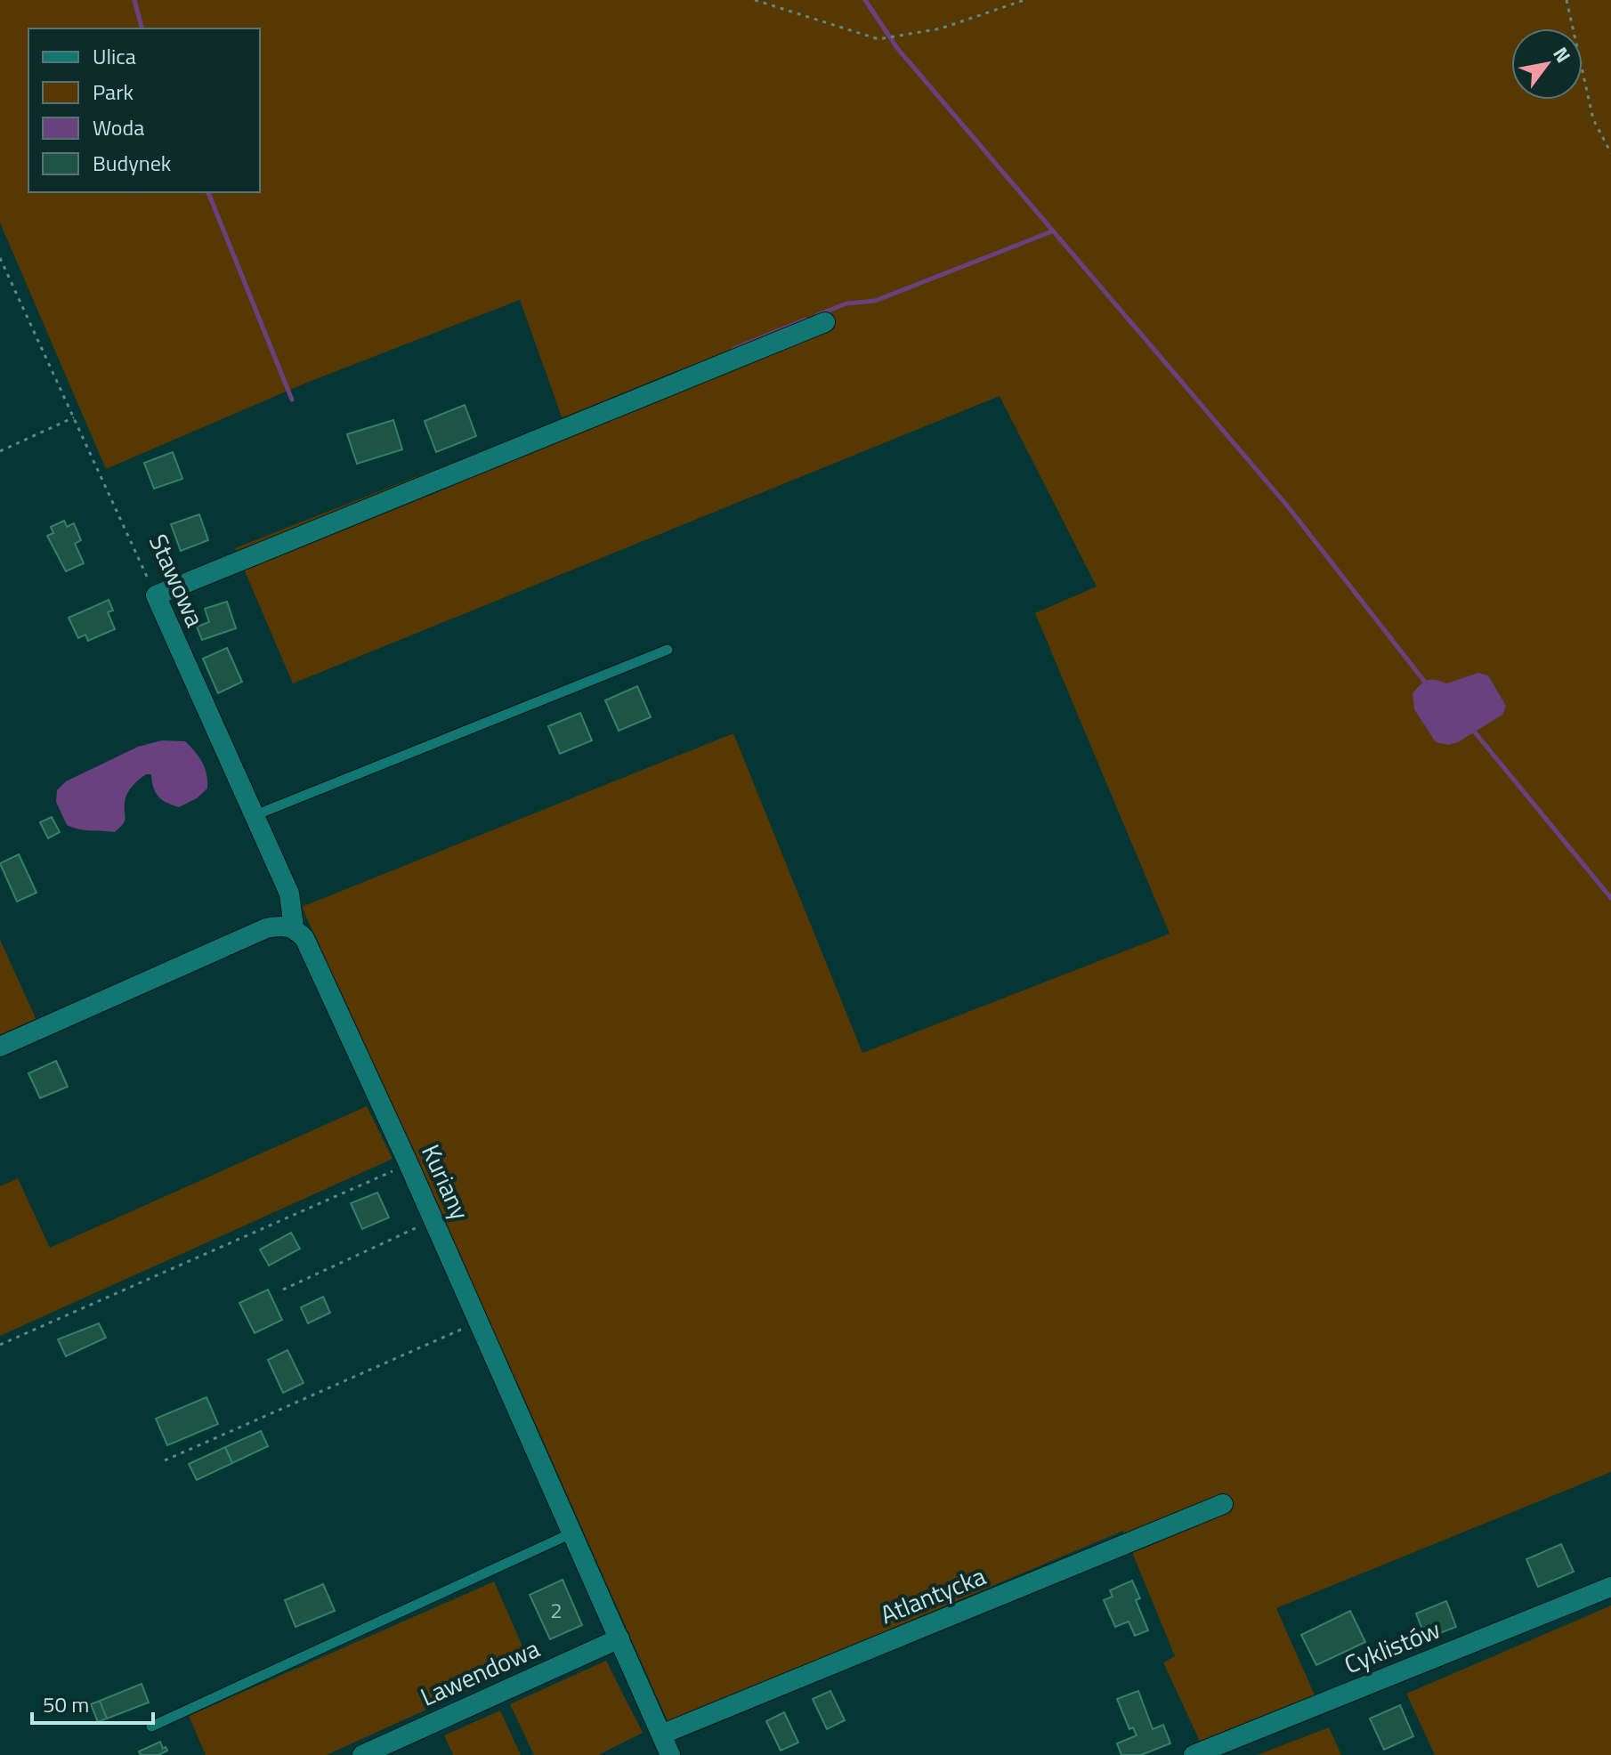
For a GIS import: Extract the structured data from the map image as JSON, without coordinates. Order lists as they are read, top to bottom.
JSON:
{
  "streets": {
    "street": [
      "Stawowa",
      "Kuriany",
      "Atlantycka",
      "Cyklistów",
      "Lawendowa"
    ]
  },
  "crossings": [
    ["Stawowa", "Kuriany"],
    ["Kuriany", "Atlantycka"],
    ["Kuriany", "Lawendowa"]
  ],
  "house_numbers": ["2"],
  "legend": [
    "Ulica",
    "Park",
    "Woda",
    "Budynek"
  ],
  "scale_bar": "50 m",
  "north": "top right"
}
